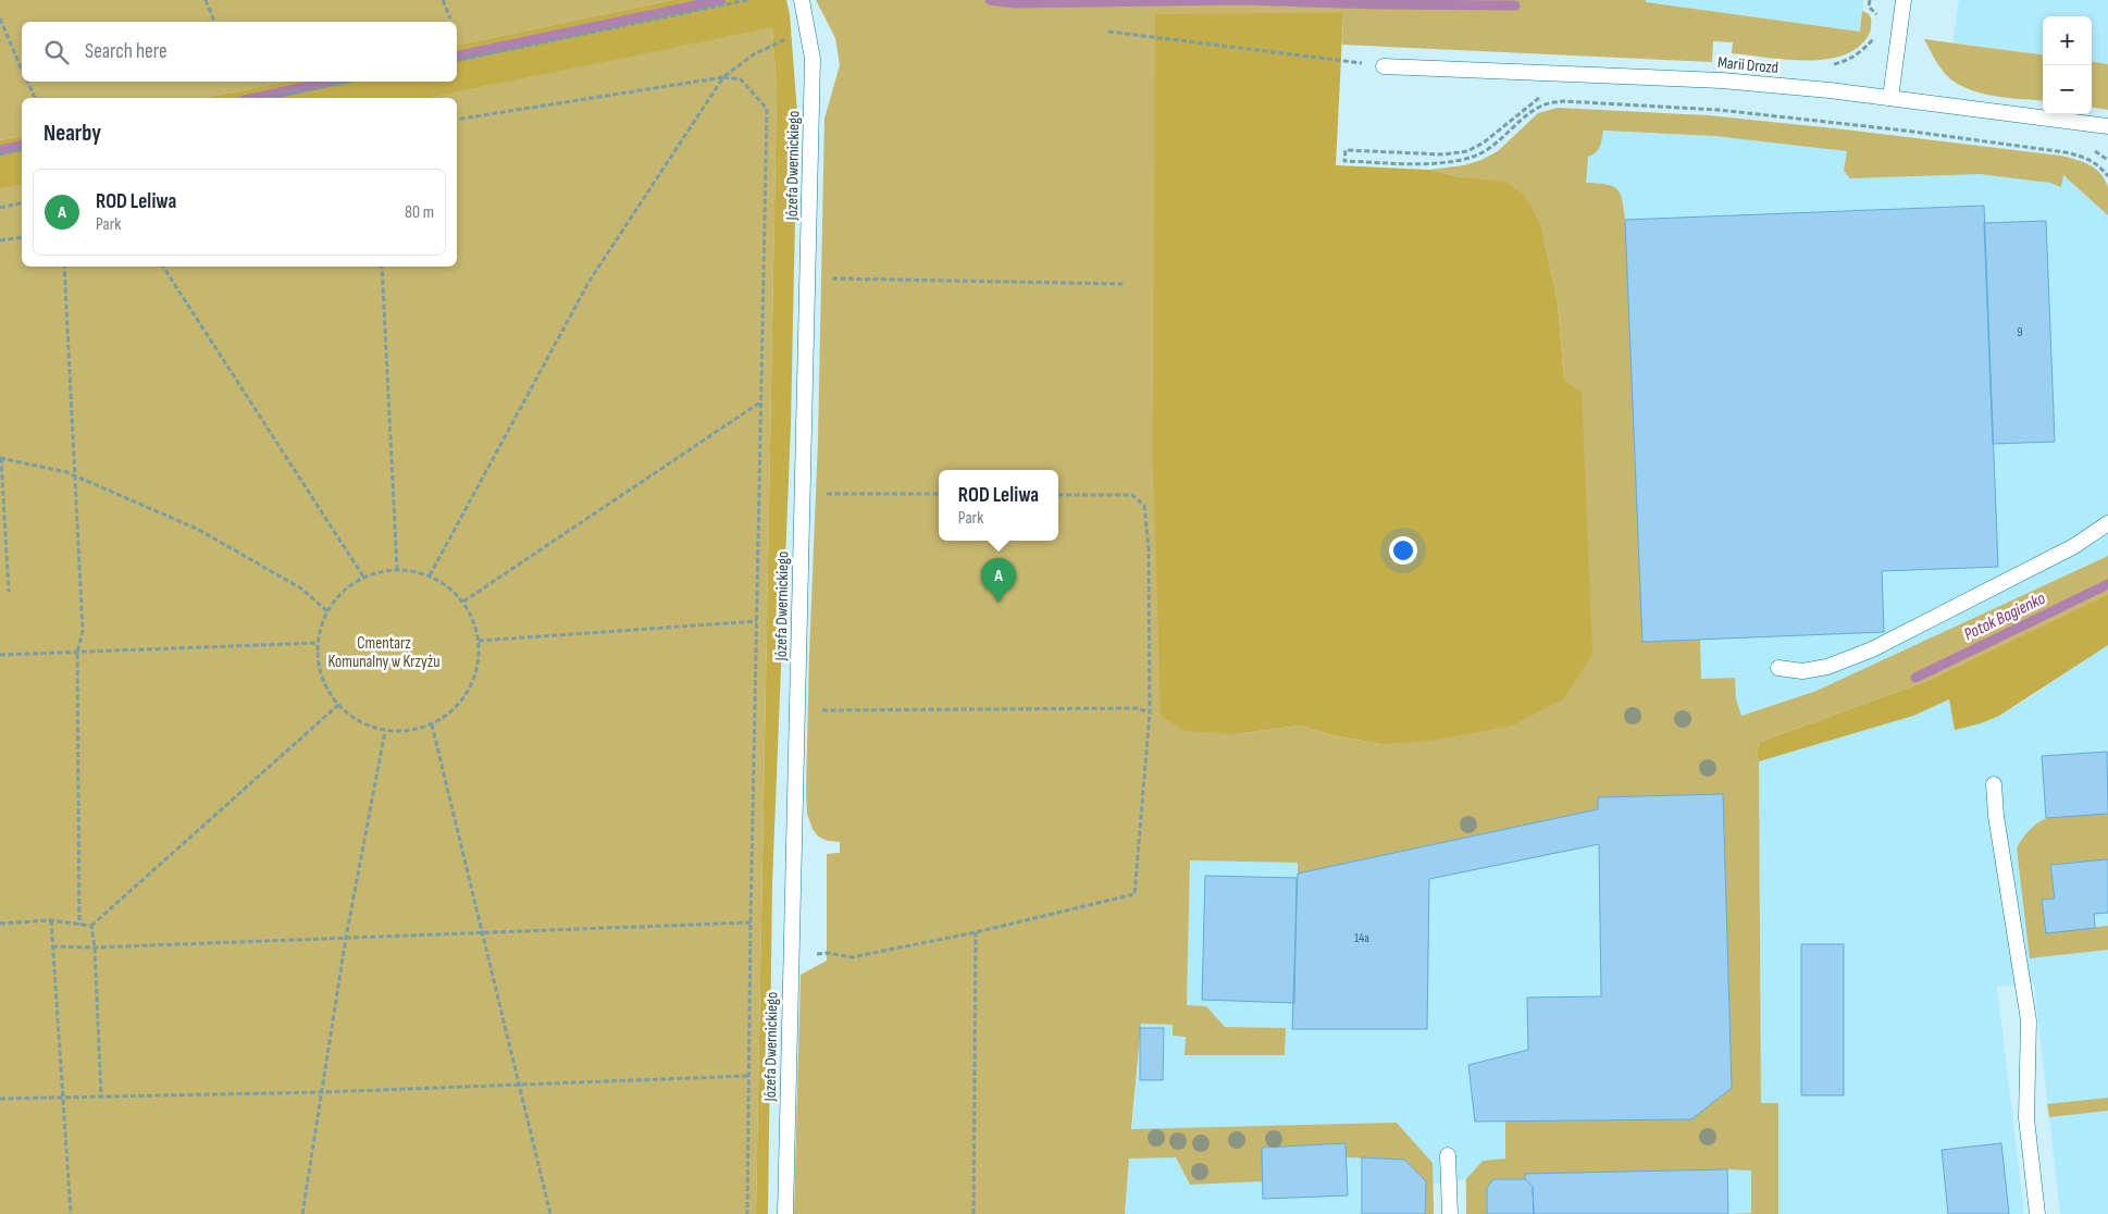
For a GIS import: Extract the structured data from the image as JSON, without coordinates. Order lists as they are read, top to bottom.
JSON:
{
  "streets": {
    "lane": ["Marii Drozd", "Józefa Dwernickiego"]
  },
  "water": ["Potok Bagienko"],
  "parks": ["Cmentarz Komunalny w Krzyżu"],
  "house_numbers": ["9", "14a"],
  "page": {
    "map_buttons": ["+", "−"],
    "search": "Search here",
    "heading": "Nearby",
    "list": [
      {
        "mark": "A",
        "name": "ROD Leliwa",
        "note": "Park",
        "value": "80 m"
      }
    ],
    "popup": ["ROD Leliwa", "Park"],
    "pins": "A"
  }
}
